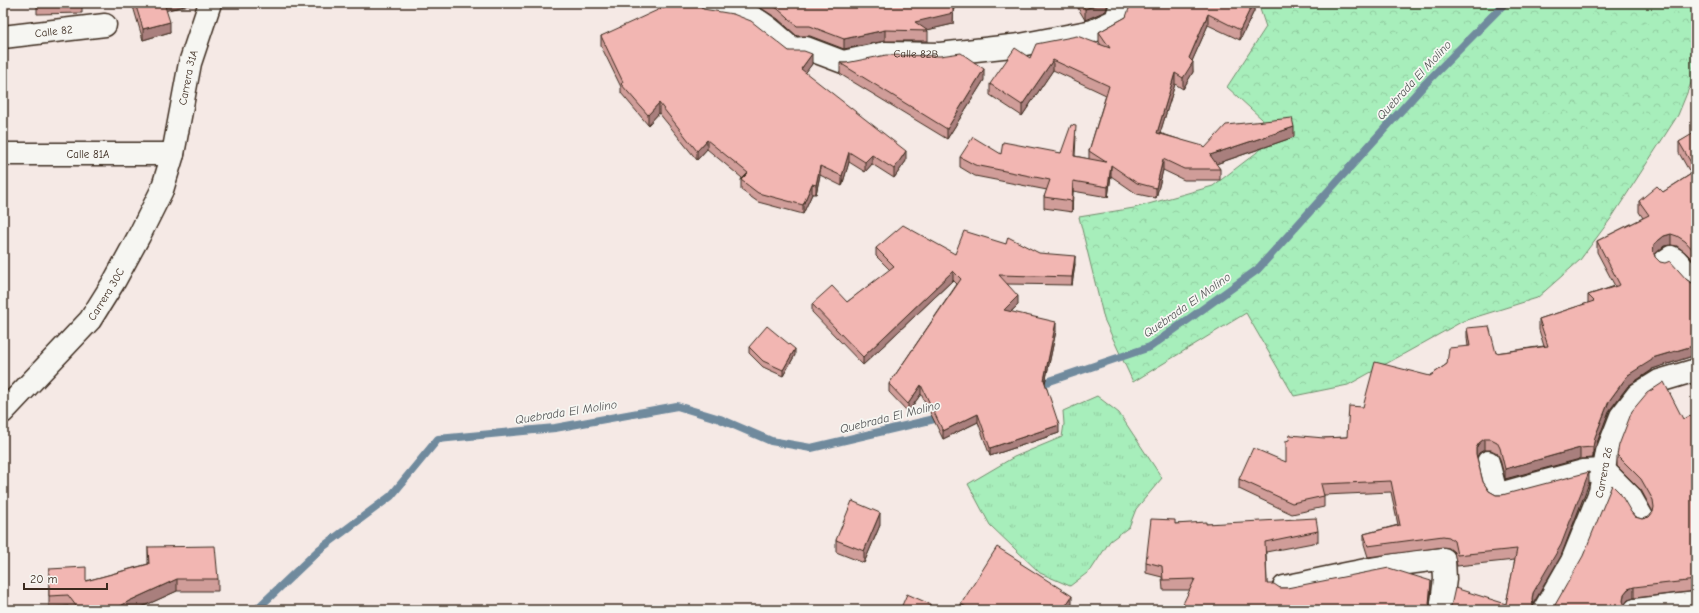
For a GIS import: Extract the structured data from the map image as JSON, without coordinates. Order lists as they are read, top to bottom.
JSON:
{
  "streets": {
    "street": [
      "Calle 82",
      "Calle 82B",
      "Carrera 31A",
      "Calle 81A",
      "Carrera 30C",
      "Carrera 26"
    ]
  },
  "crossings": [
    ["Carrera 31A", "Calle 81A"],
    ["Carrera 31A", "Carrera 30C"],
    ["Calle 81A", "Carrera 30C"]
  ],
  "water": ["Quebrada El Molino"],
  "scale_bar": "20 m"
}
